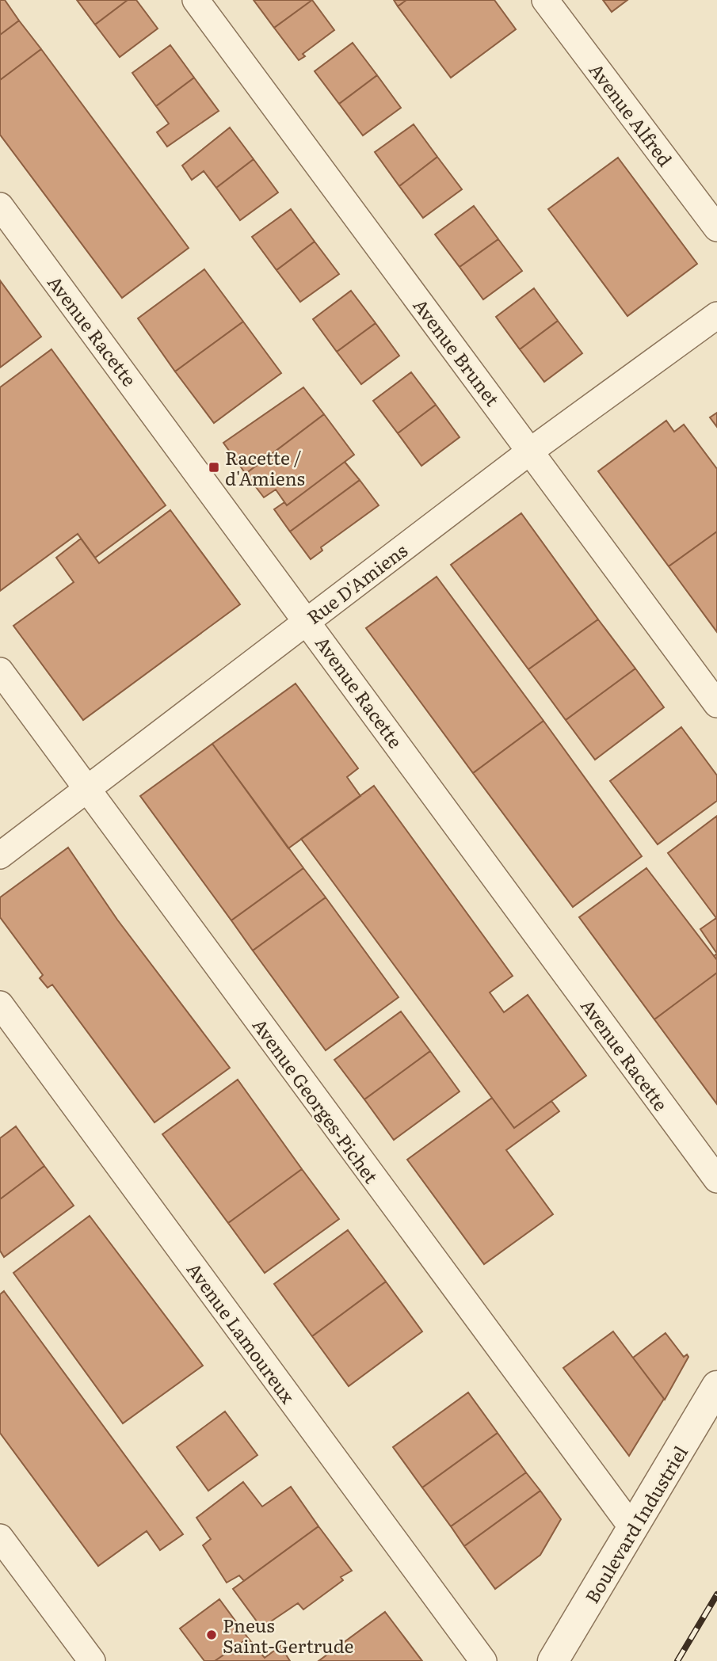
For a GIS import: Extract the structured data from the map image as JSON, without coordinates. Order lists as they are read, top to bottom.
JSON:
{
  "streets": {
    "street": [
      "Avenue Alfred",
      "Avenue Racette",
      "Avenue Brunet",
      "Rue D'Amiens",
      "Avenue Georges-Pichet",
      "Avenue Lamoureux",
      "Boulevard Industriel"
    ]
  },
  "crossings": [
    ["Avenue Racette", "Rue D'Amiens"],
    ["Avenue Brunet", "Rue D'Amiens"],
    ["Rue D'Amiens", "Avenue Georges-Pichet"],
    ["Avenue Georges-Pichet", "Boulevard Industriel"]
  ],
  "places": {
    "transit": ["Racette / d'Amiens"],
    "other": ["Pneus Saint-Gertrude"]
  }
}
